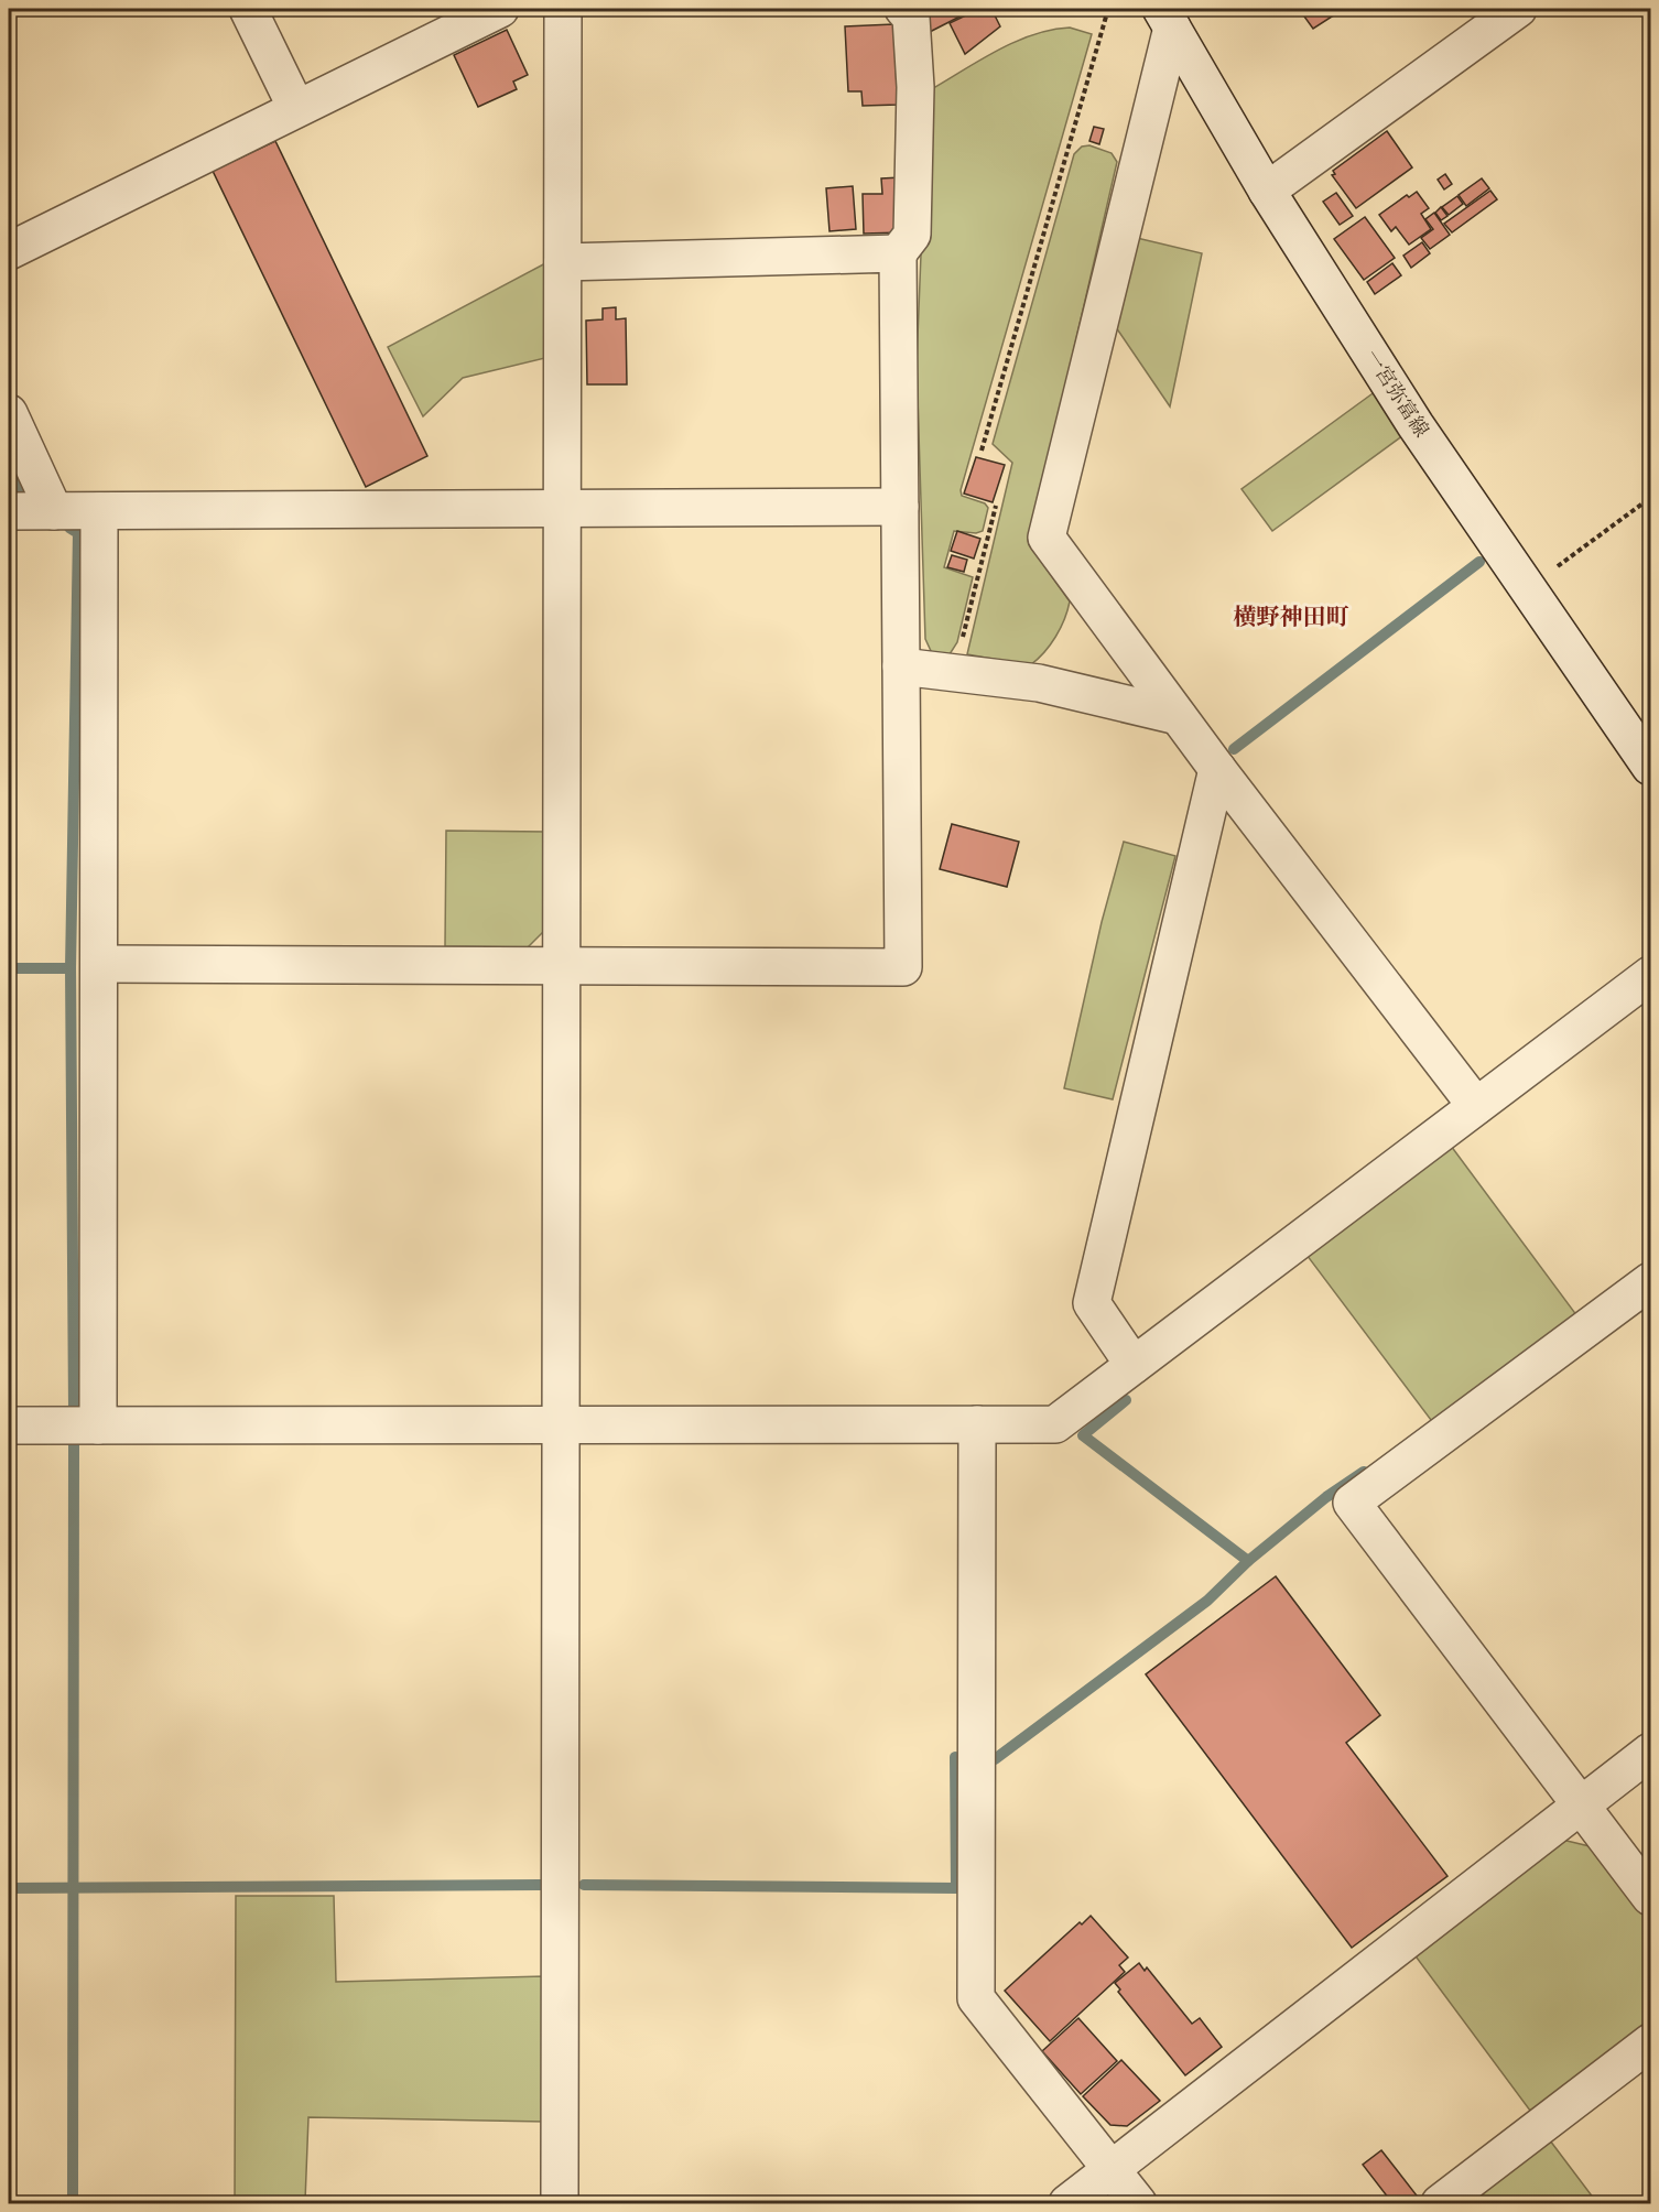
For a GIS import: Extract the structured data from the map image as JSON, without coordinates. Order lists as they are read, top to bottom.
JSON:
{
  "streets": {
    "street": ["一宮弥富線"]
  },
  "districts": ["横野神田町"]
}
